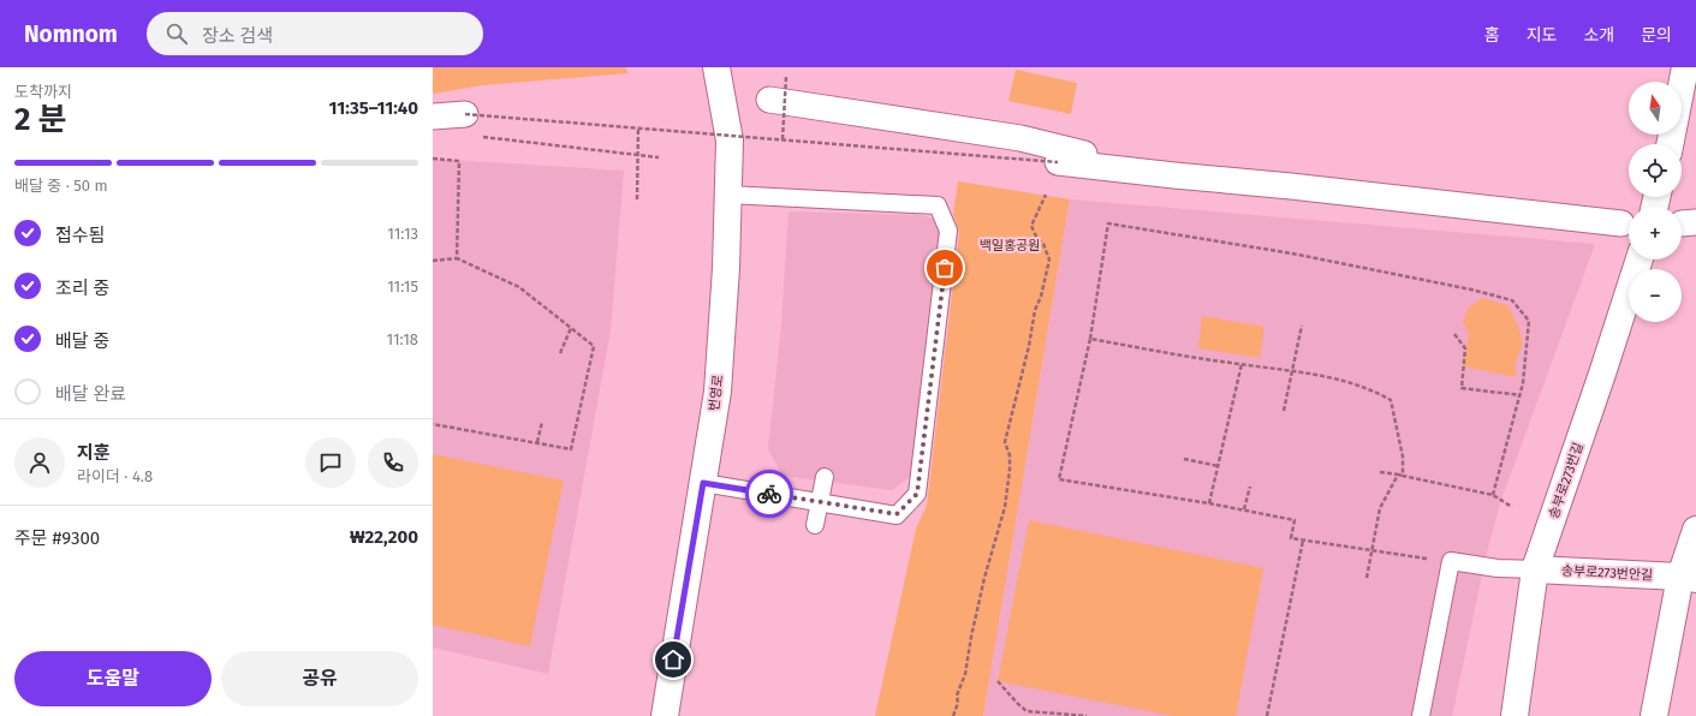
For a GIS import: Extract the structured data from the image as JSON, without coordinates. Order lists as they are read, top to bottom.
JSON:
{
  "streets": {
    "street": ["번영로", "송부로273번길", "송부로273번안길"]
  },
  "crossings": [
    ["송부로273번길", "송부로273번안길"]
  ],
  "parks": ["백일홍공원"],
  "north": "top",
  "page": {
    "header": "Nomnom",
    "search": "장소 검색",
    "nav": [
      "홈",
      "지도",
      "소개",
      "문의"
    ],
    "heading": ["2 분", "도착까지", "11:35–11:40"],
    "panel": [
      "지훈",
      "라이더 · 4.8",
      "주문 #9300",
      "₩22,200"
    ],
    "map_buttons": ["+", "−"],
    "bar": "배달 중 · 50 m",
    "list": [
      ["접수됨", "11:13"],
      ["조리 중", "11:15"],
      ["배달 중", "11:18"],
      "배달 완료"
    ],
    "buttons": ["도움말", "공유"]
  }
}
